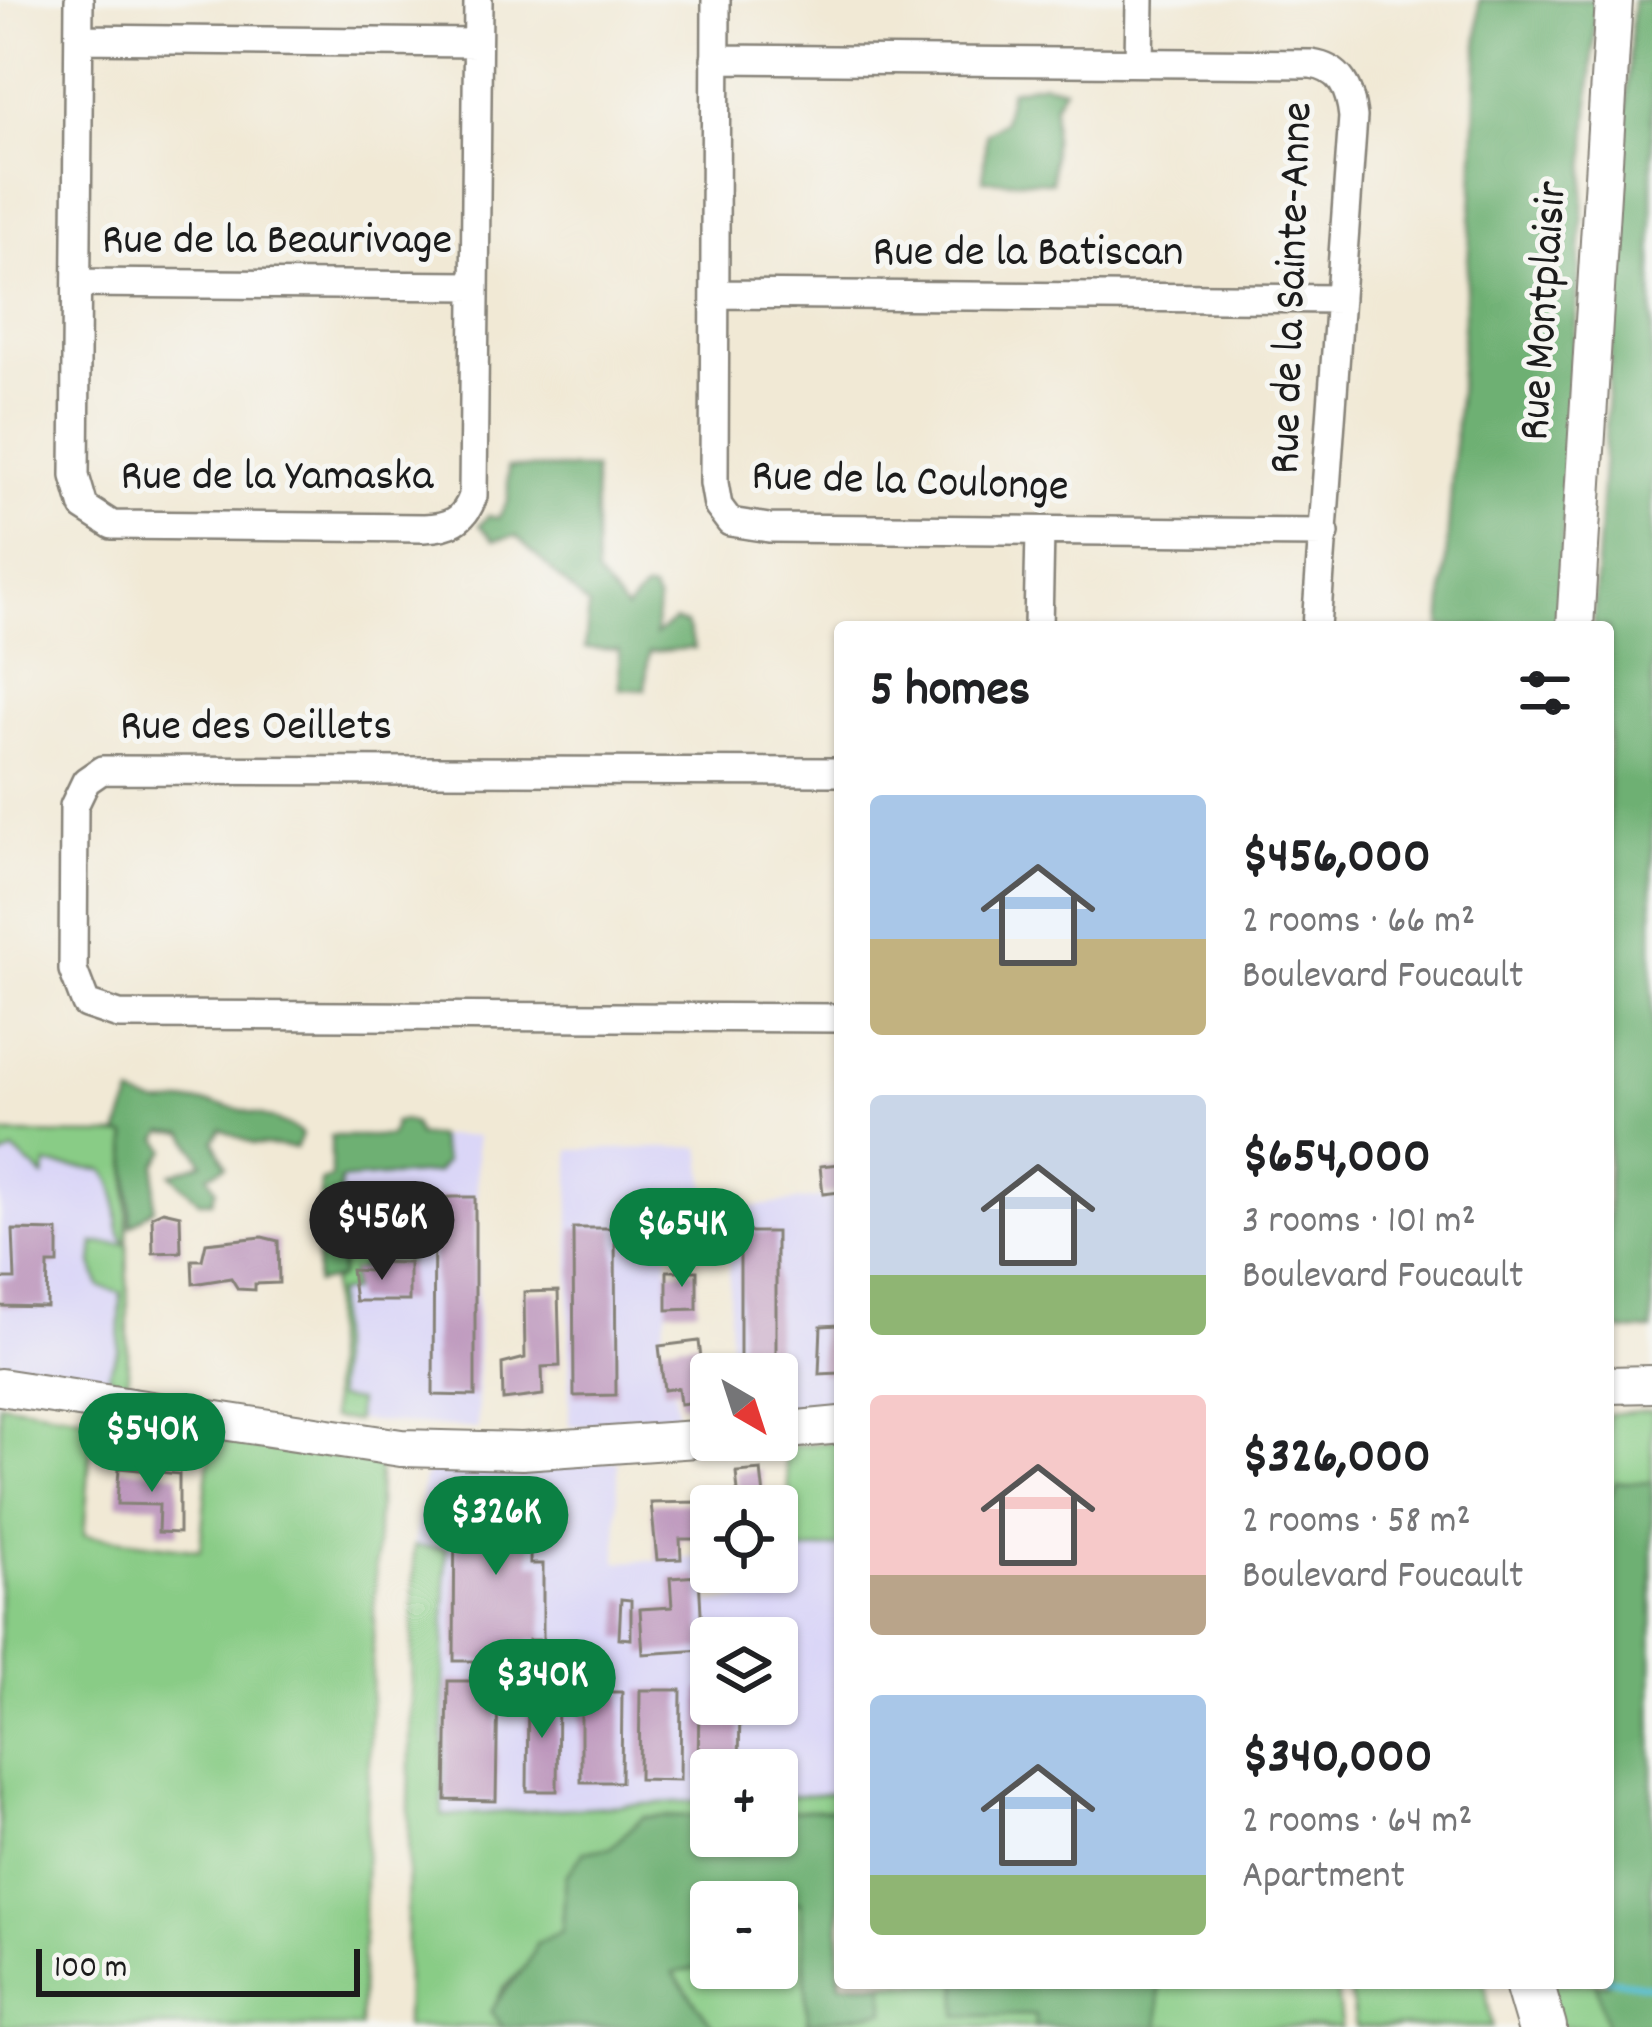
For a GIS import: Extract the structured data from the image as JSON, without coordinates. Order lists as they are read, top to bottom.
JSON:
{
  "streets": {
    "street": [
      "Rue de la Beaurivage",
      "Rue de la Batiscan",
      "Rue de la Sainte-Anne",
      "Rue Montplaisir",
      "Rue de la Yamaska",
      "Rue de la Coulonge",
      "Rue des Oeillets"
    ]
  },
  "crossings": [
    ["Rue de la Beaurivage", "Rue de la Yamaska"],
    ["Rue de la Batiscan", "Rue de la Sainte-Anne"],
    ["Rue de la Batiscan", "Rue de la Coulonge"],
    ["Rue de la Sainte-Anne", "Rue de la Coulonge"]
  ],
  "scale_bar": "100 m",
  "north": "bottom right",
  "page": {
    "heading": "5 homes",
    "list": [
      {
        "name": "$456,000",
        "note": "2 rooms · 66 m² · Boulevard Foucault"
      },
      {
        "name": "$654,000",
        "note": "3 rooms · 101 m² · Boulevard Foucault"
      },
      {
        "name": "$326,000",
        "note": "2 rooms · 58 m² · Boulevard Foucault"
      },
      {
        "name": "$340,000",
        "note": "2 rooms · 64 m² · Apartment"
      }
    ],
    "price": [
      "$456K",
      "$654K",
      "$540K",
      "$326K",
      "$340K"
    ],
    "map_buttons": ["+", "−"],
    "scale": "100 m"
  }
}
